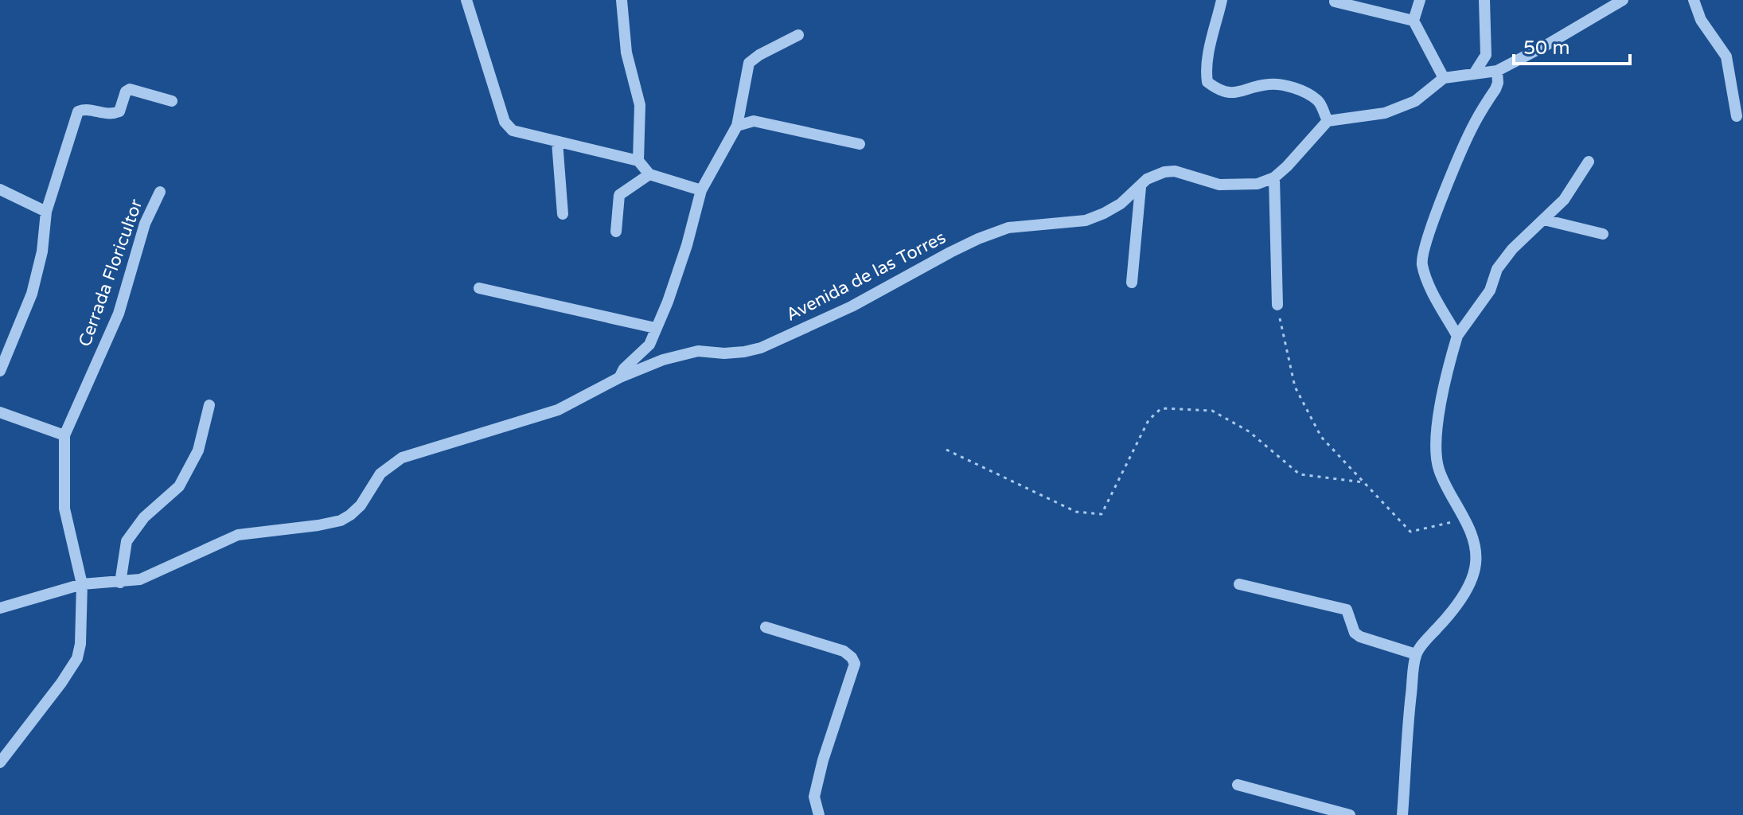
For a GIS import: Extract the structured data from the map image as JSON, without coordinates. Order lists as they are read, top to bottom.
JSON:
{
  "streets": {
    "street": ["Cerrada Floricultor", "Avenida de las Torres"]
  },
  "scale_bar": "50 m"
}
